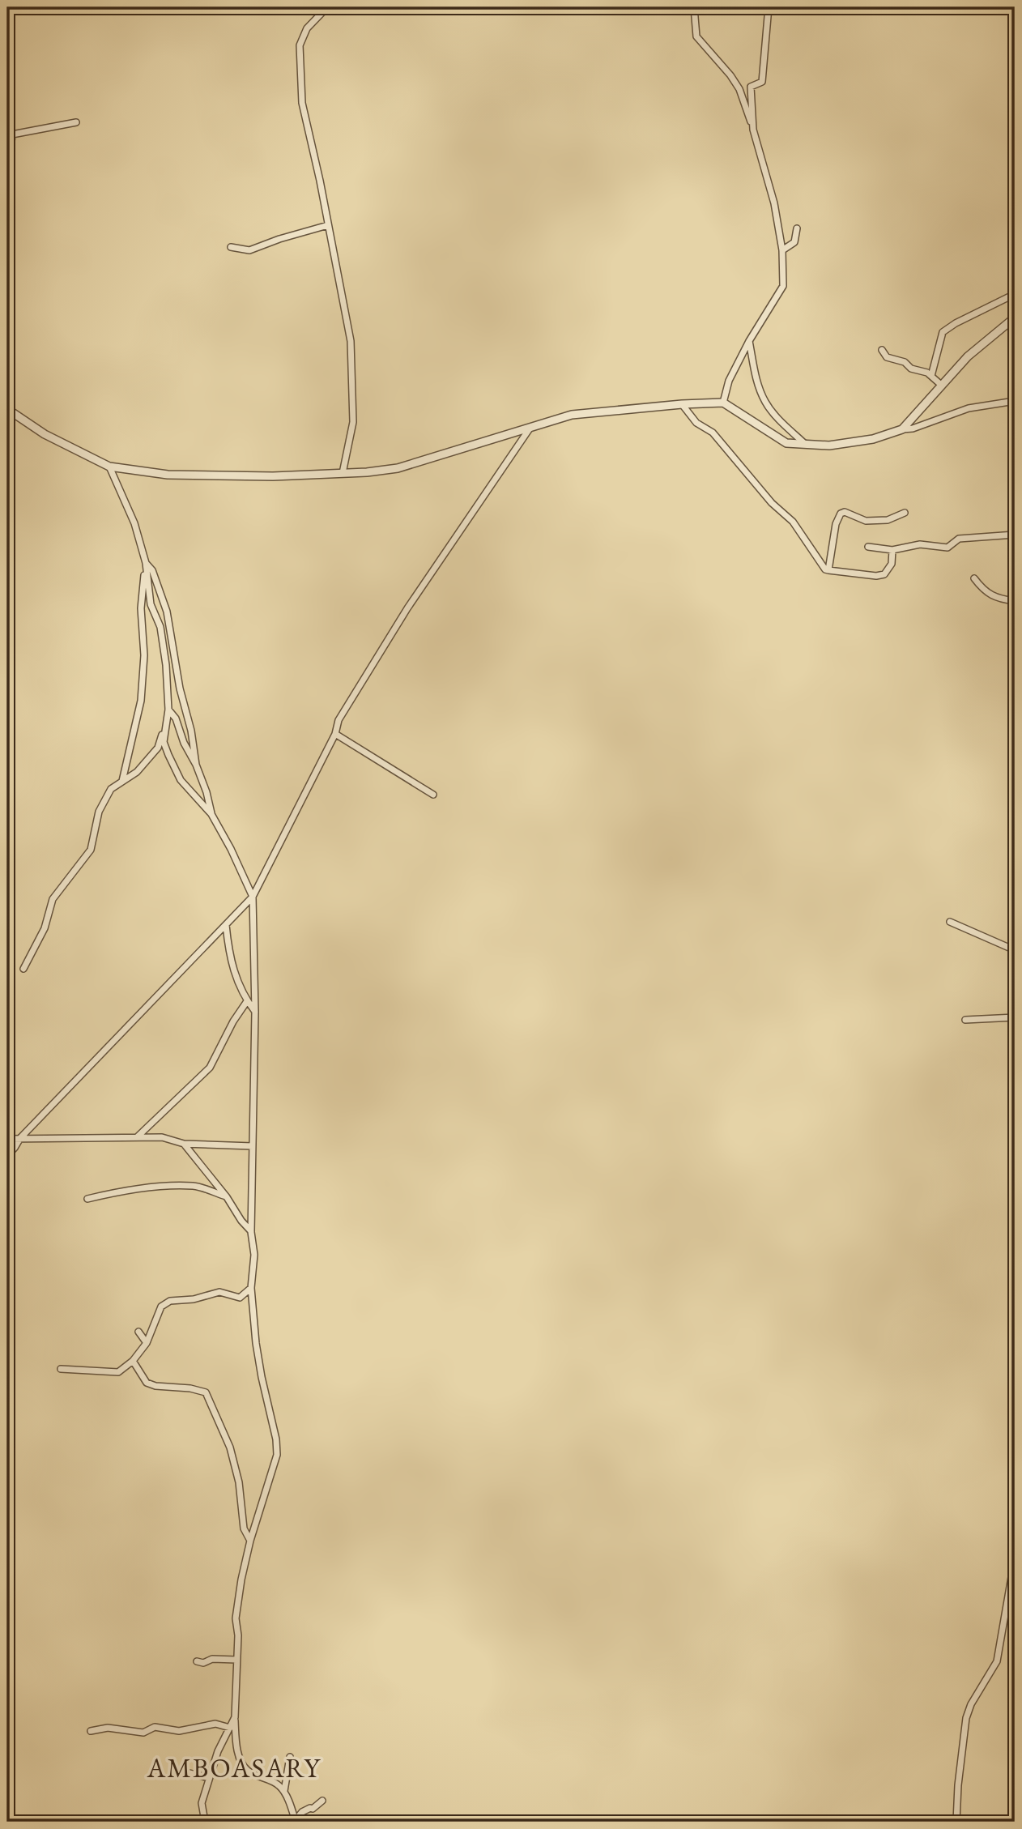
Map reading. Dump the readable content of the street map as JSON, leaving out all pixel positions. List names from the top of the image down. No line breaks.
{"districts":["AMBOASARY"]}
